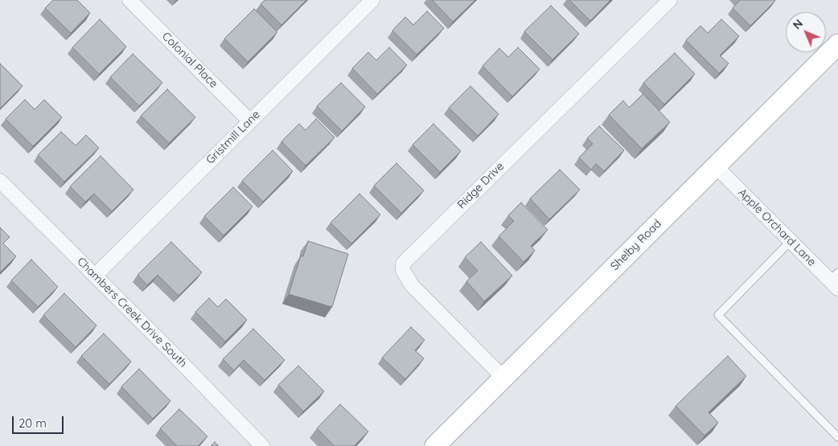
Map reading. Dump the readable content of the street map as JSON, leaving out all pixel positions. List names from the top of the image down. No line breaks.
{"streets":{"main road":["Shelby Road"],"street":["Colonial Place","Gristmill Lane","Ridge Drive","Apple Orchard Lane","Chambers Creek Drive South"]},"crossings":[["Colonial Place","Gristmill Lane"],["Gristmill Lane","Chambers Creek Drive South"],["Ridge Drive","Shelby Road"],["Apple Orchard Lane","Shelby Road"]],"scale_bar":"20 m","north":"top left"}
